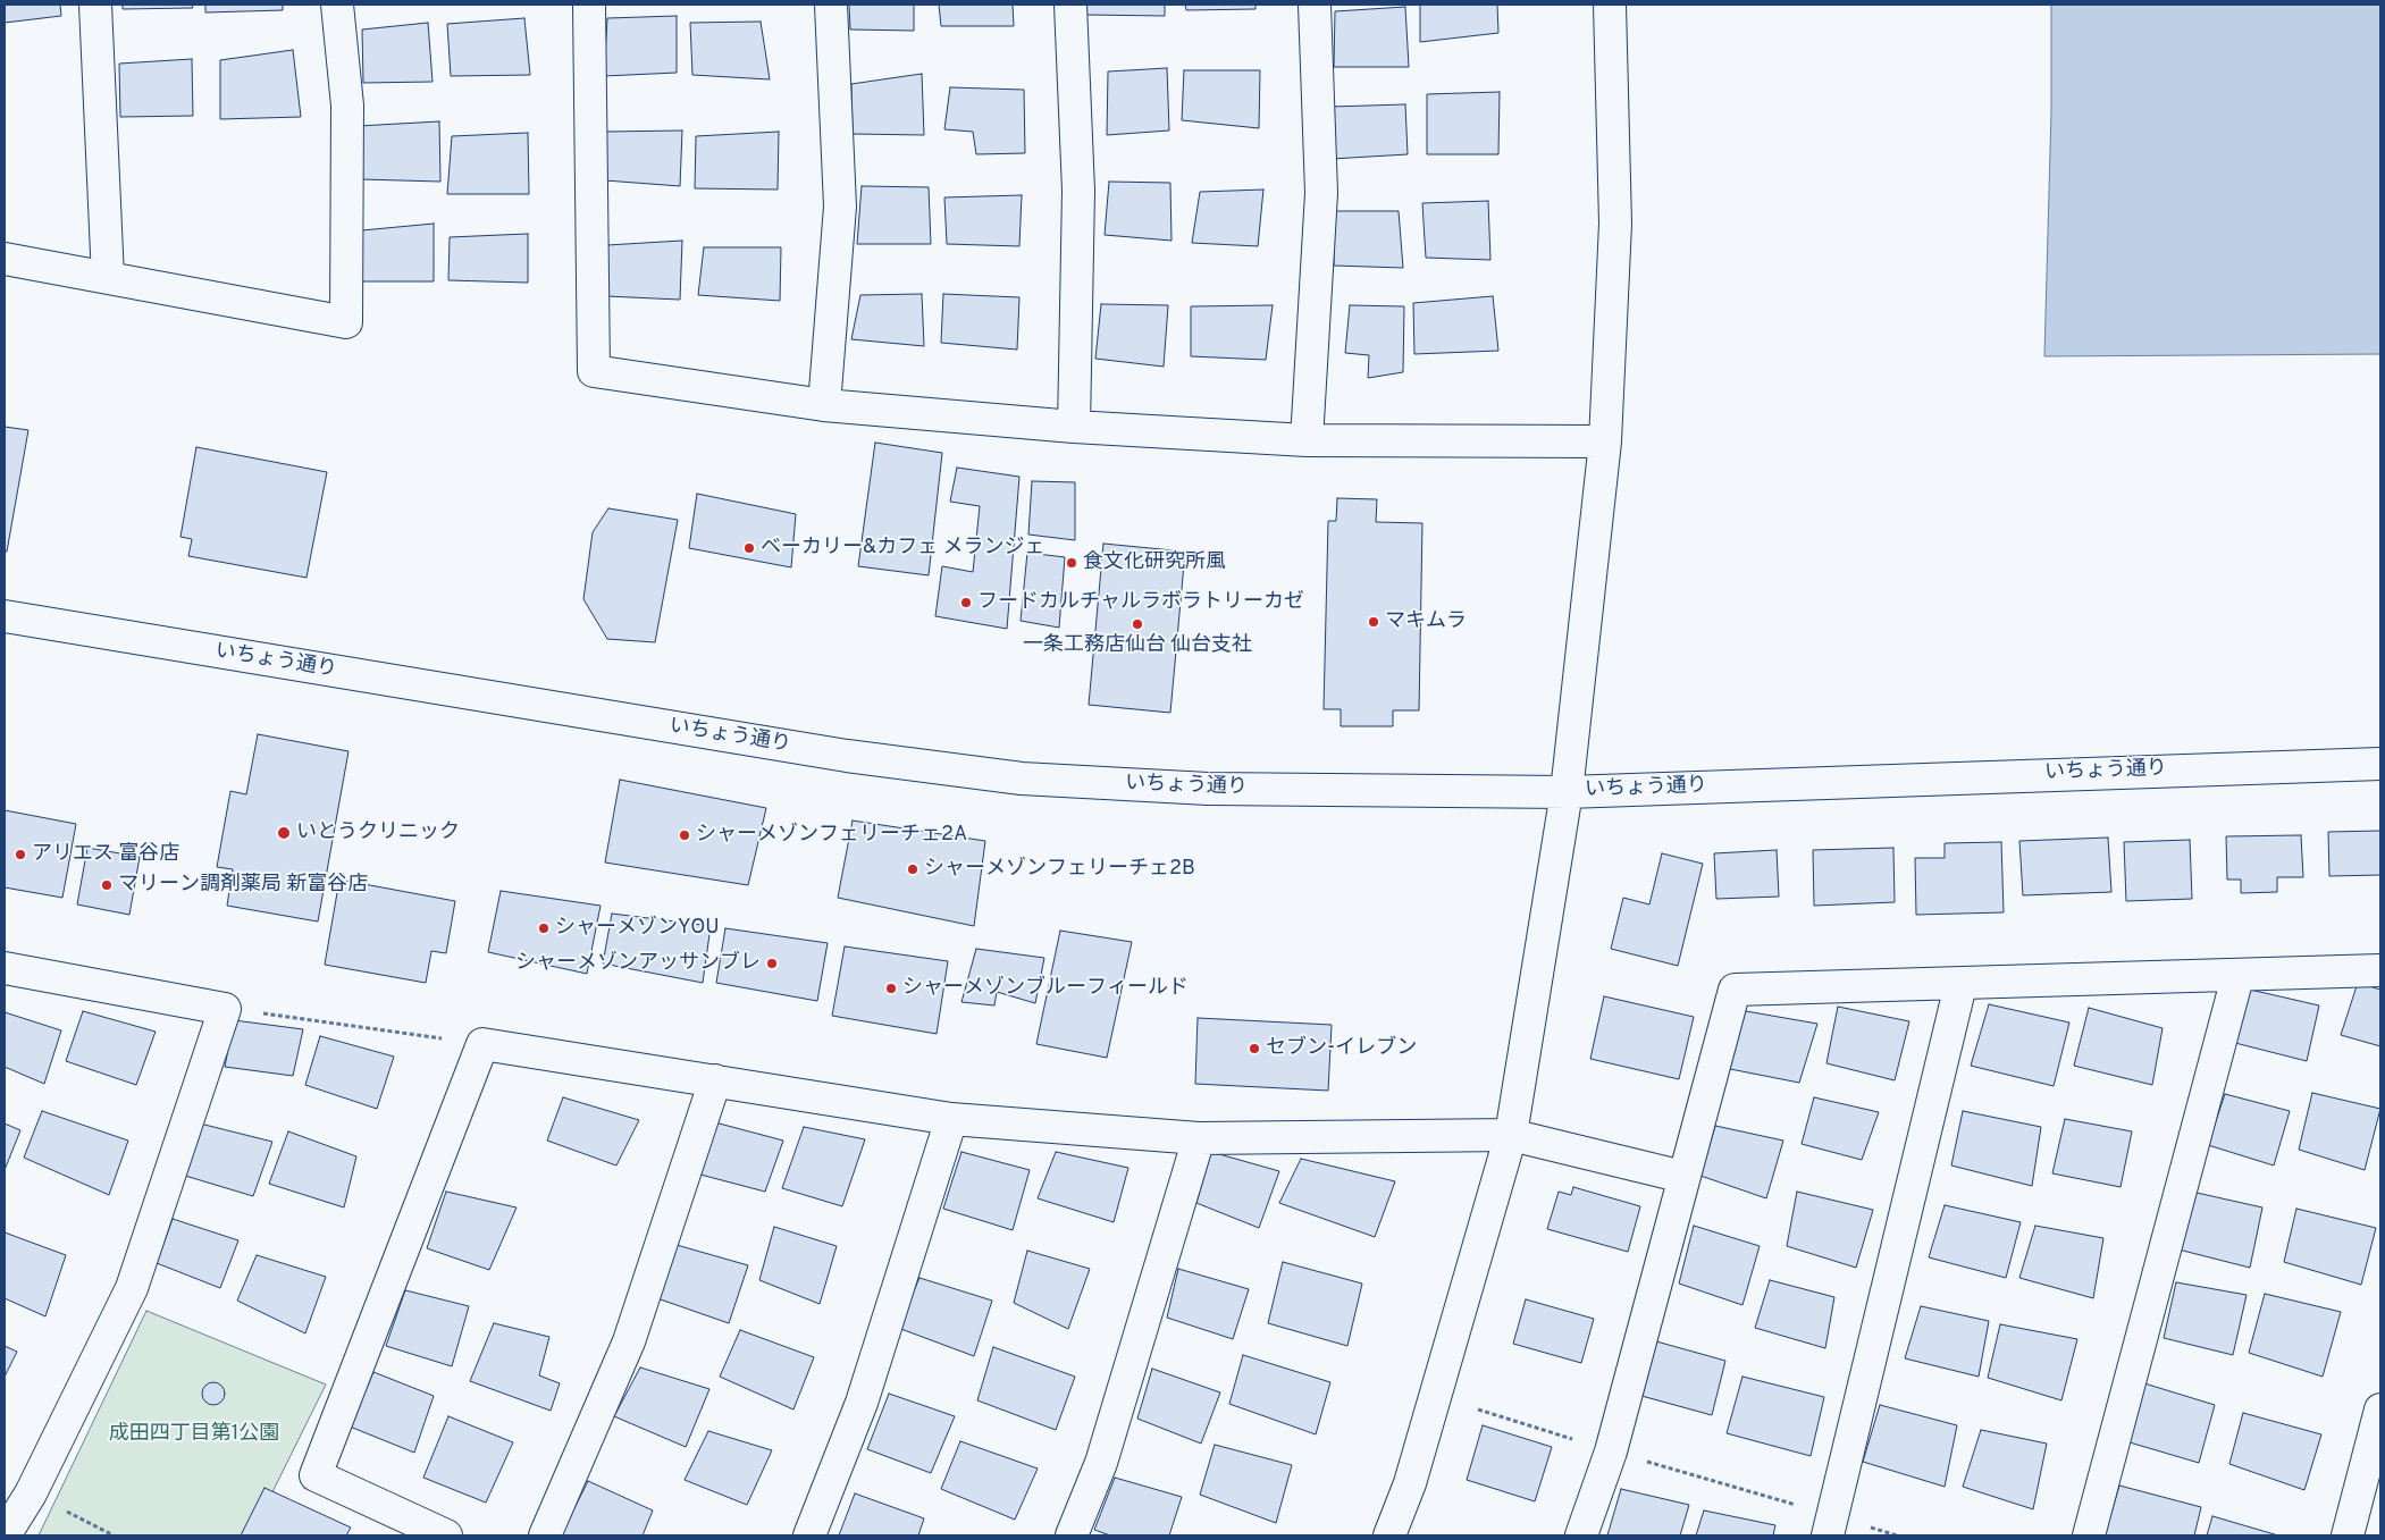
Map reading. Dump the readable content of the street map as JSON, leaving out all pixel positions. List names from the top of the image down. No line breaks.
{"streets":{"street":["いちょう通り"]},"parks":["成田四丁目第1公園"],"places":["ベーカリー&カフェ メランジェ","食文化研究所風","フードカルチャルラボラトリーカゼ","マキムラ","一条工務店仙台 仙台支社","いとうクリニック","シャーメゾンフェリーチェ2A","アリエス 富谷店","シャーメゾンフェリーチェ2B","マリーン調剤薬局 新富谷店","シャーメゾンYOU","シャーメゾンアッサンブレ","シャーメゾンブルーフィールド","セブン-イレブン"]}
